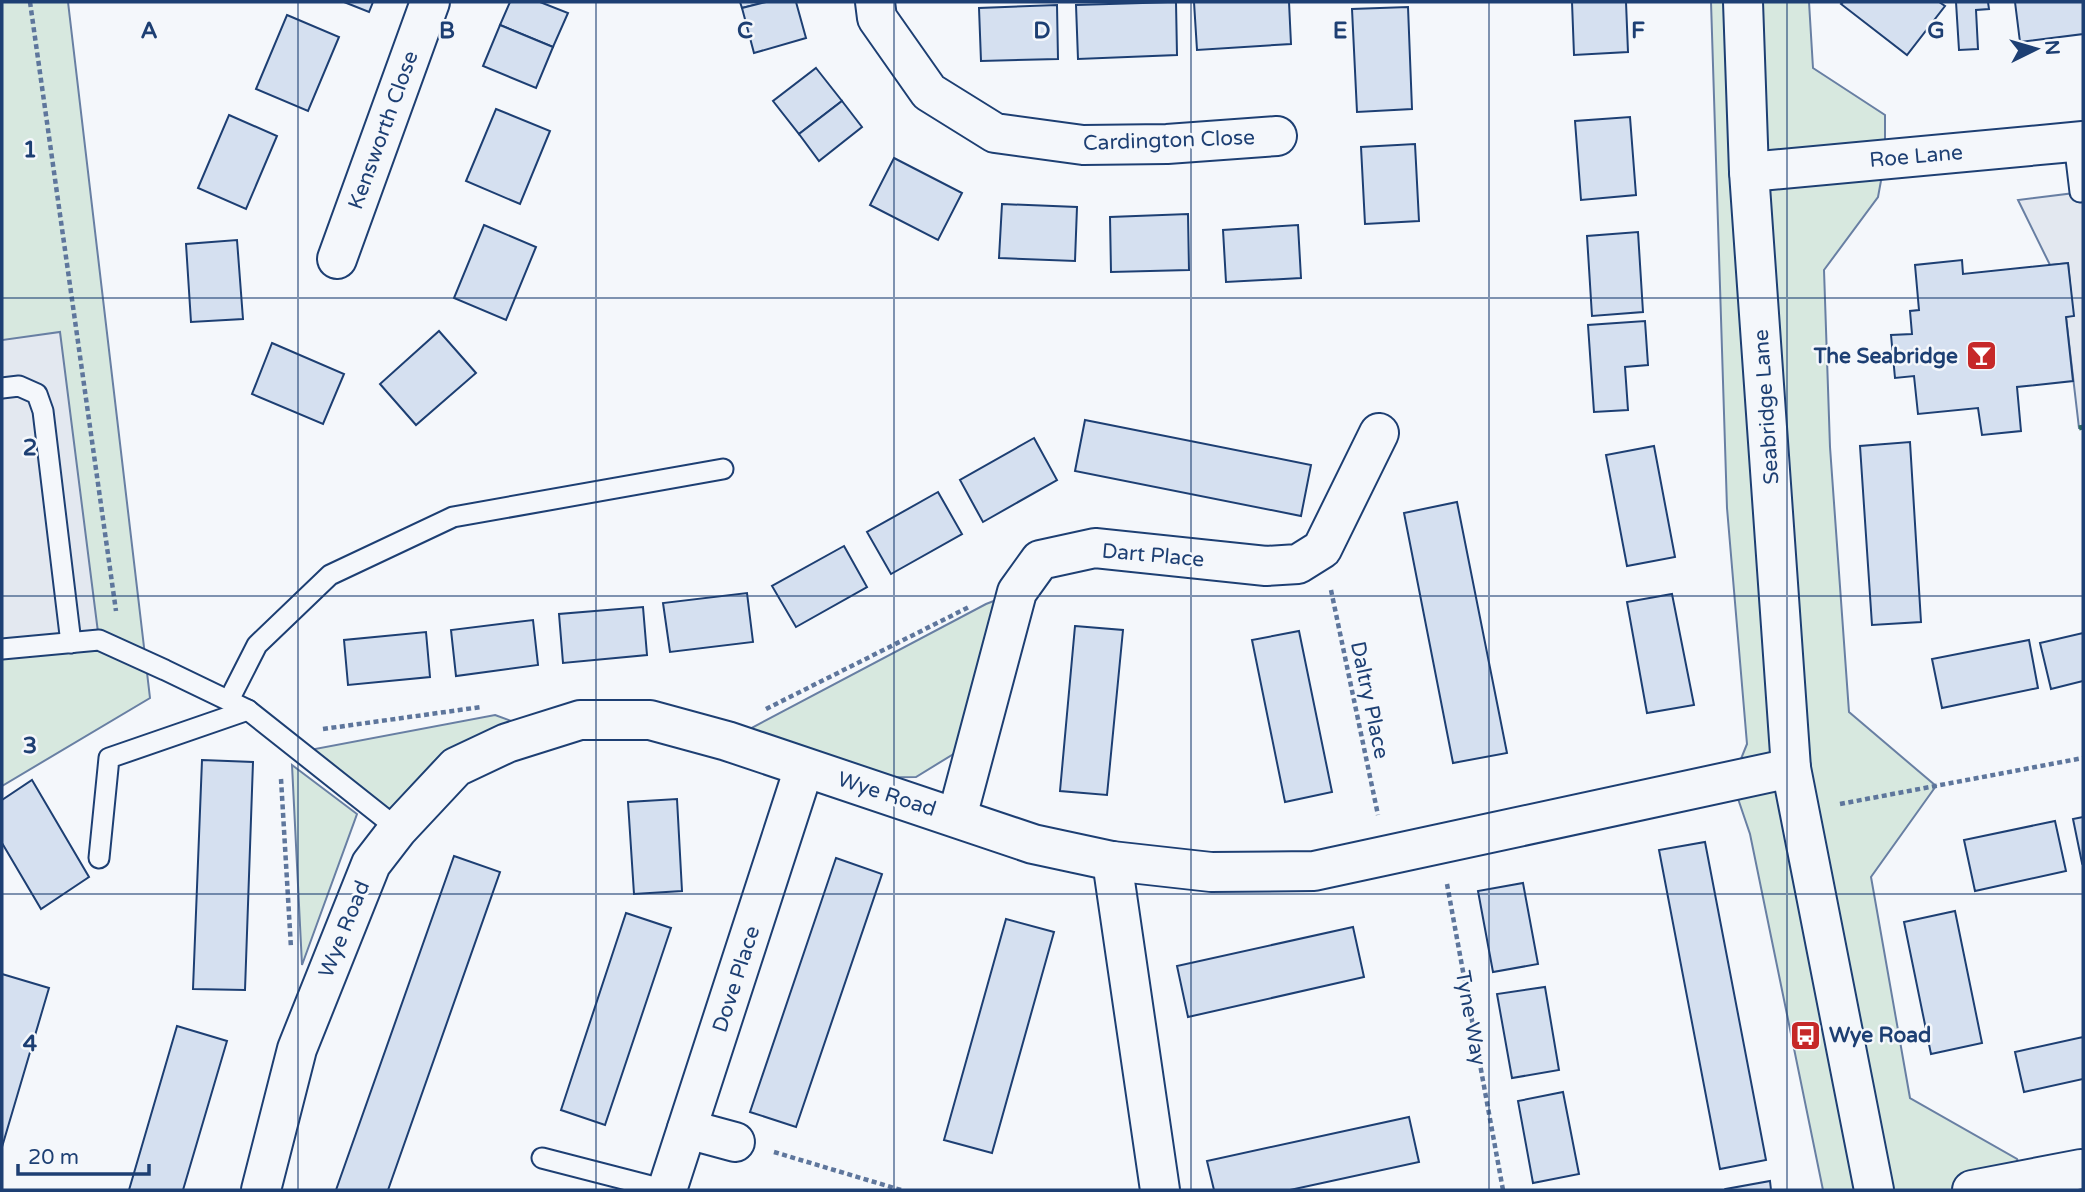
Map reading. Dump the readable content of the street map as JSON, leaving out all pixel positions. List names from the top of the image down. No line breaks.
{"streets":{"street":["Kensworth Close","Cardington Close","Roe Lane","Seabridge Lane","Dart Place","Wye Road","Dove Place"],"path":["Daltry Place","Tyne Way"]},"crossings":[["Roe Lane","Seabridge Lane"],["Seabridge Lane","Wye Road"],["Dart Place","Daltry Place"],["Dart Place","Wye Road"],["Daltry Place","Wye Road"],["Wye Road","Dove Place"],["Wye Road","Tyne Way"]],"places":{"bar":["The Seabridge"],"bus stop":["Wye Road"]},"scale_bar":"20 m","north":"right","grid":{"columns":["A","B","C","D","E","F","G"],"rows":["1","2","3","4"]}}
